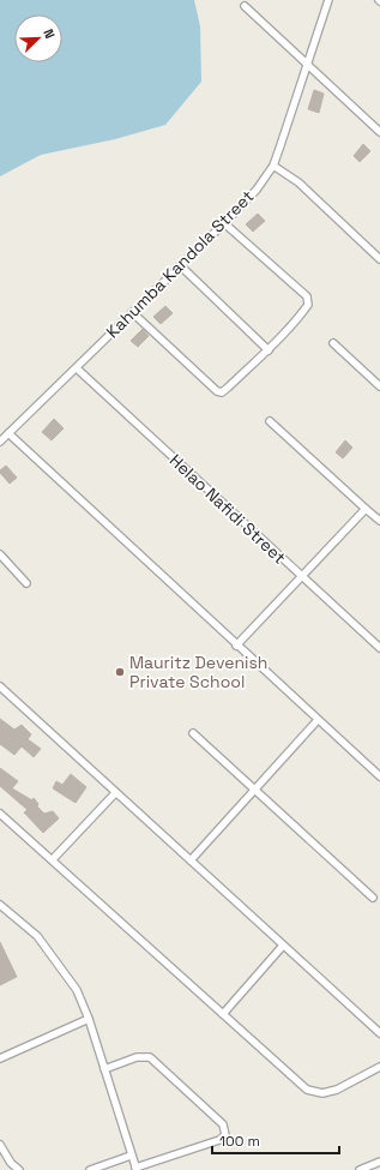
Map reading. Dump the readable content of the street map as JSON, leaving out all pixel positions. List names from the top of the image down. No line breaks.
{"streets":{"street":["Kahumba Kandola Street","Helao Nafidi Street"]},"crossings":[["Kahumba Kandola Street","Helao Nafidi Street"]],"places":["Mauritz Devenish Private School"],"scale_bar":"100 m","north":"top right"}
